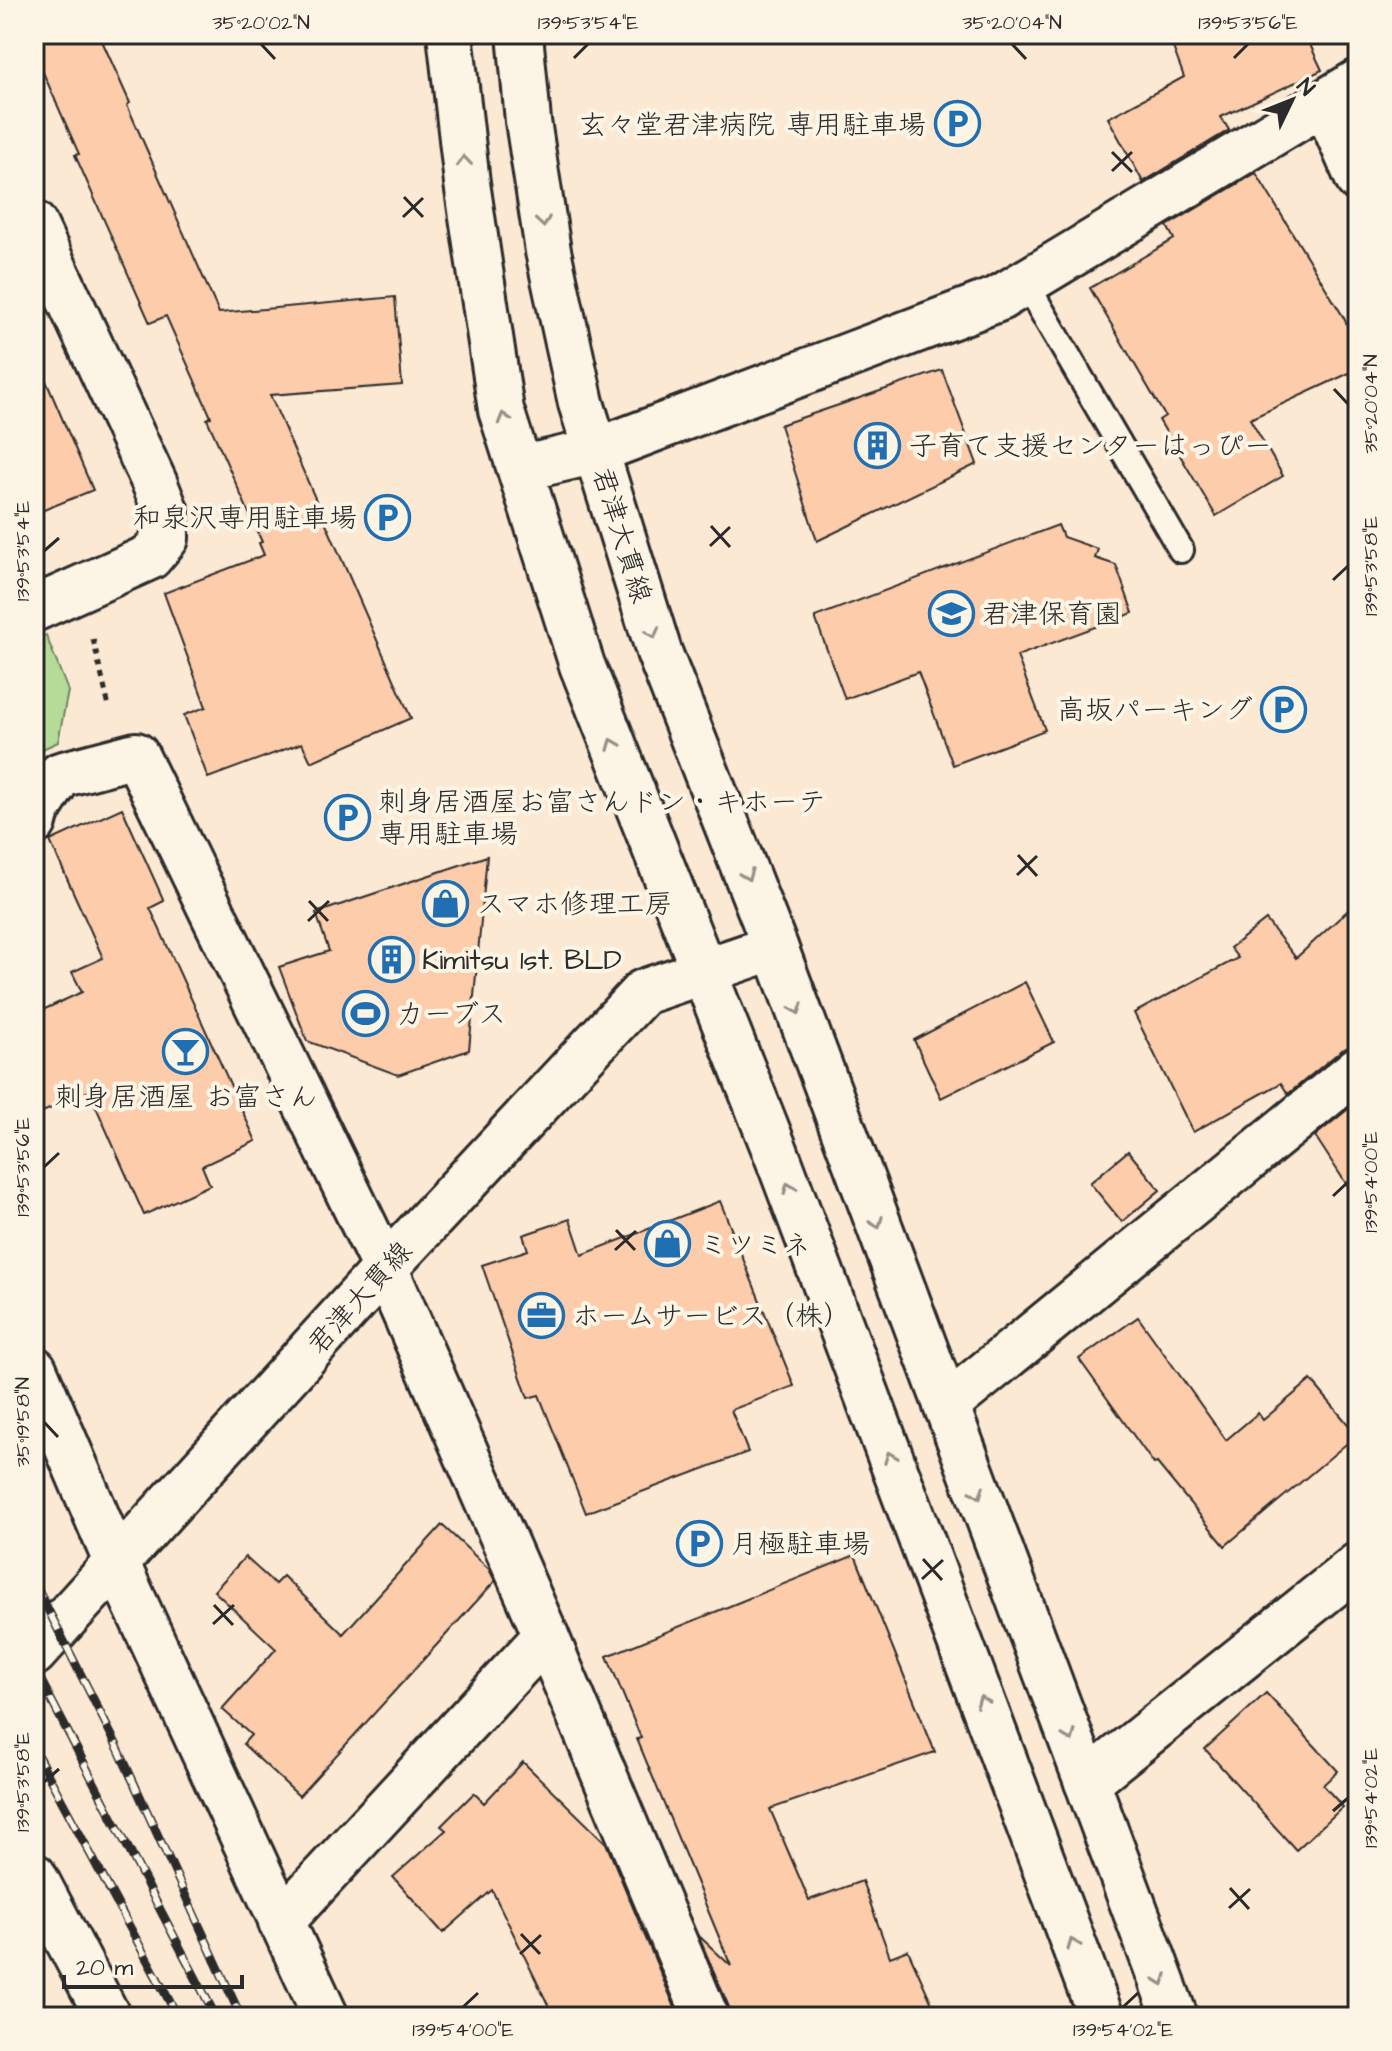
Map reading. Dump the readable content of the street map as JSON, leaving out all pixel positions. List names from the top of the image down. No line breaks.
{"streets":{"street":["君津大貫線"]},"places":{"parking":["玄々堂君津病院 専用駐車場","和泉沢専用駐車場","高坂パーキング","刺身居酒屋お富さんドン・キホーテ 専用駐車場","月極駐車場"],"building":["子育て支援センターはっぴー","Kimitsu 1st. BLD"],"school or university":["君津保育園"],"shop":["スマホ修理工房","ミツミネ"],"sports":["カーブス"],"bar":["刺身居酒屋 お富さん"],"office":["ホームサービス（株）"]},"scale_bar":"20 m","north":"top right","coordinates":["35°20'02\"N","139°53'54\"E","35°20'04\"N","139°53'56\"E","139°53'58\"E","139°54'00\"E","35°19'58\"N","139°54'02\"E"]}
